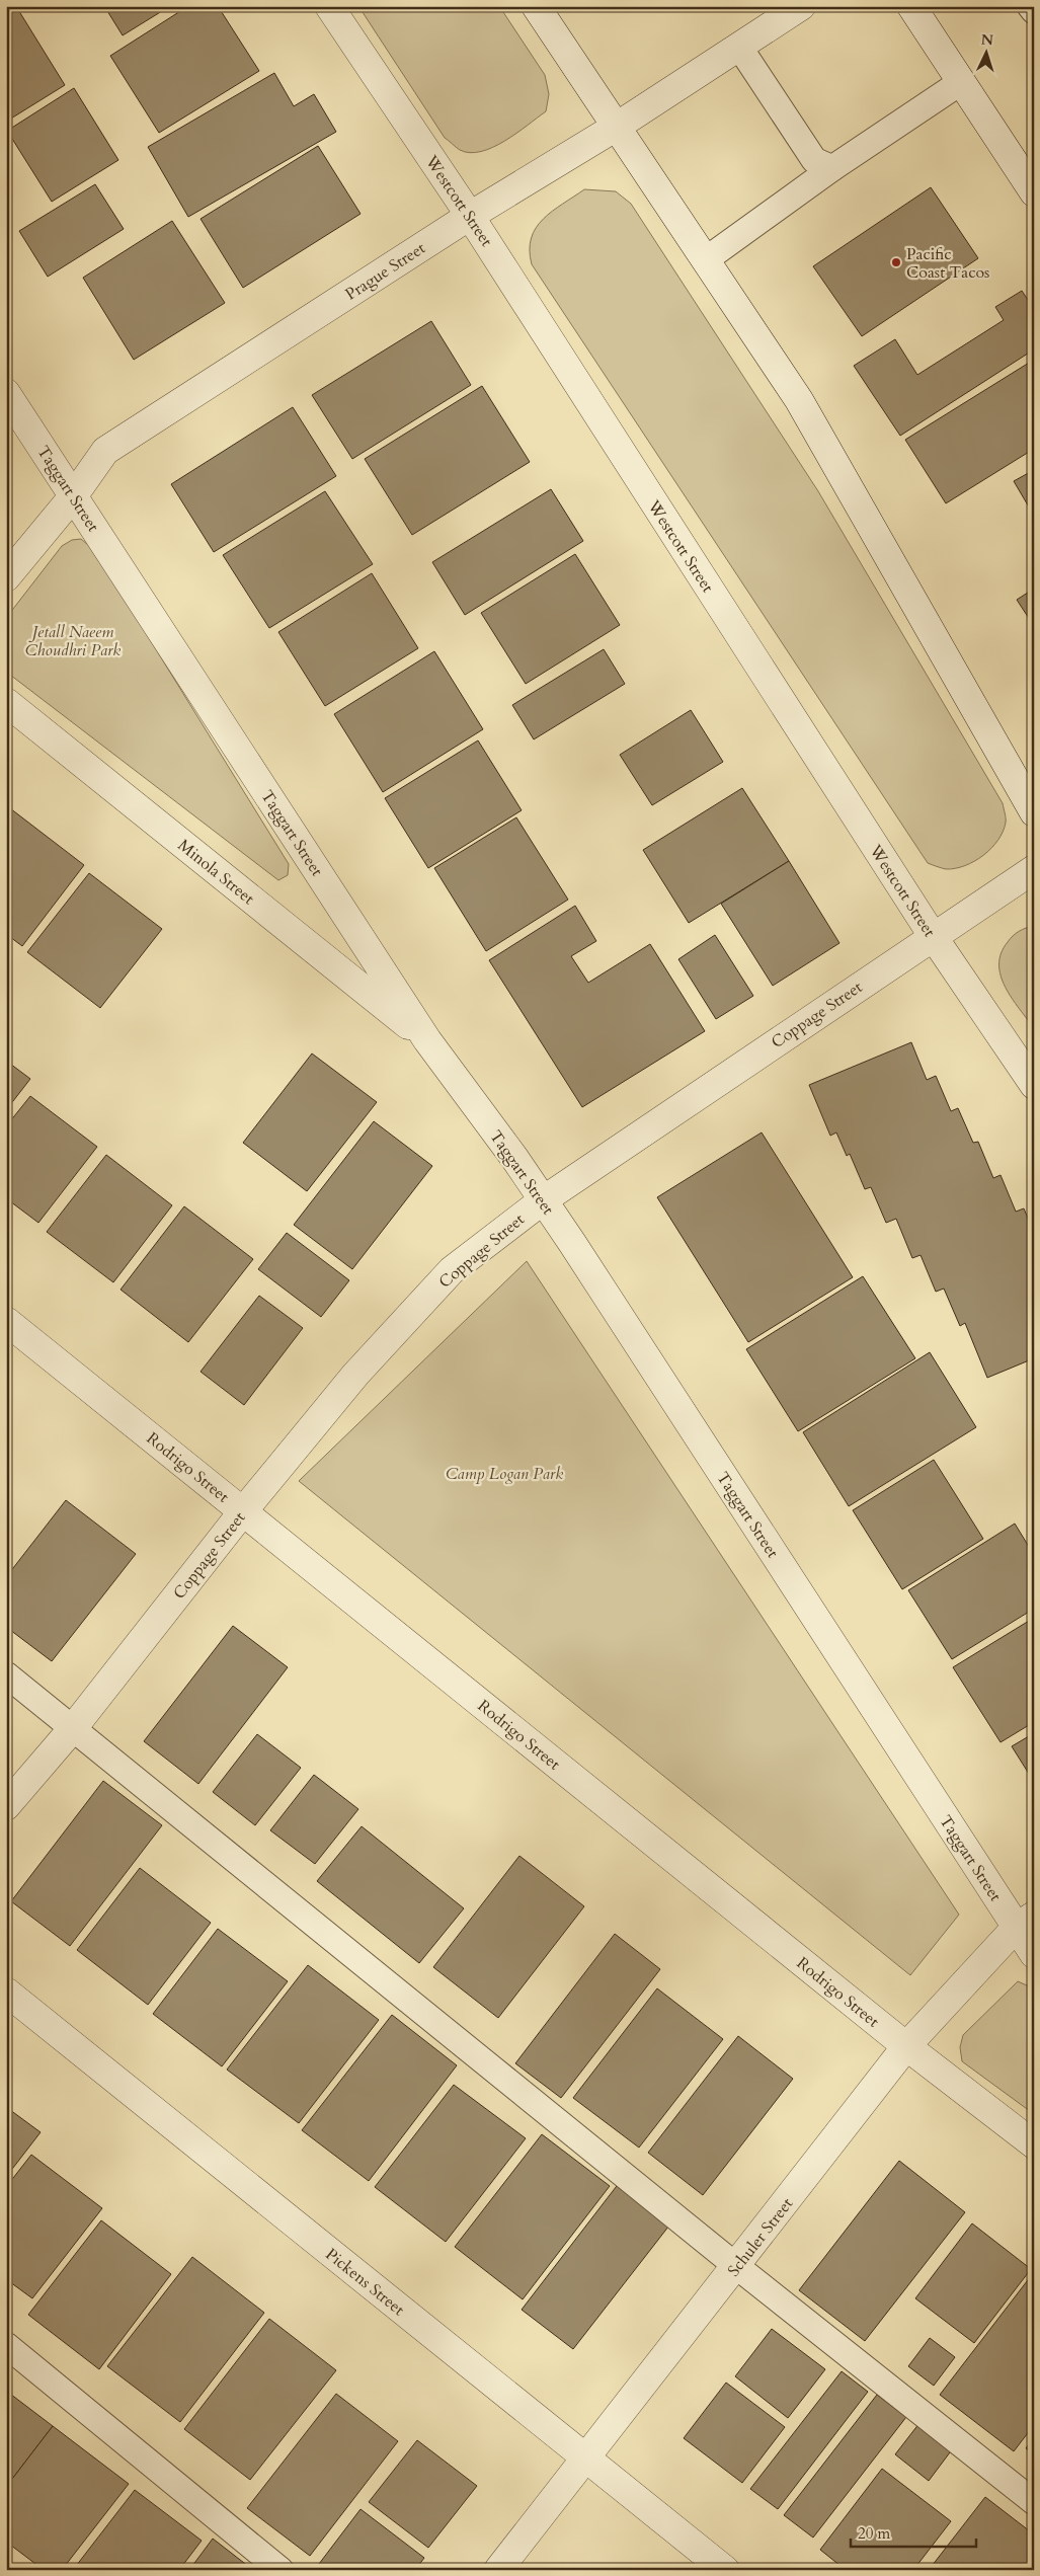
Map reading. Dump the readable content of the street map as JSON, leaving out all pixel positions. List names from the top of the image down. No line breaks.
{"streets":{"street":["Westcott Street","Prague Street","Taggart Street","Minola Street","Coppage Street","Rodrigo Street","Schuler Street","Pickens Street"]},"crossings":[["Westcott Street","Prague Street"],["Westcott Street","Coppage Street"],["Prague Street","Taggart Street"],["Taggart Street","Minola Street"],["Taggart Street","Coppage Street"],["Taggart Street","Schuler Street"],["Coppage Street","Rodrigo Street"],["Rodrigo Street","Schuler Street"],["Schuler Street","Pickens Street"]],"parks":["Jetall Naeem Choudhri Park","Camp Logan Park"],"places":["Pacific Coast Tacos"],"scale_bar":"20 m","north":"top"}
